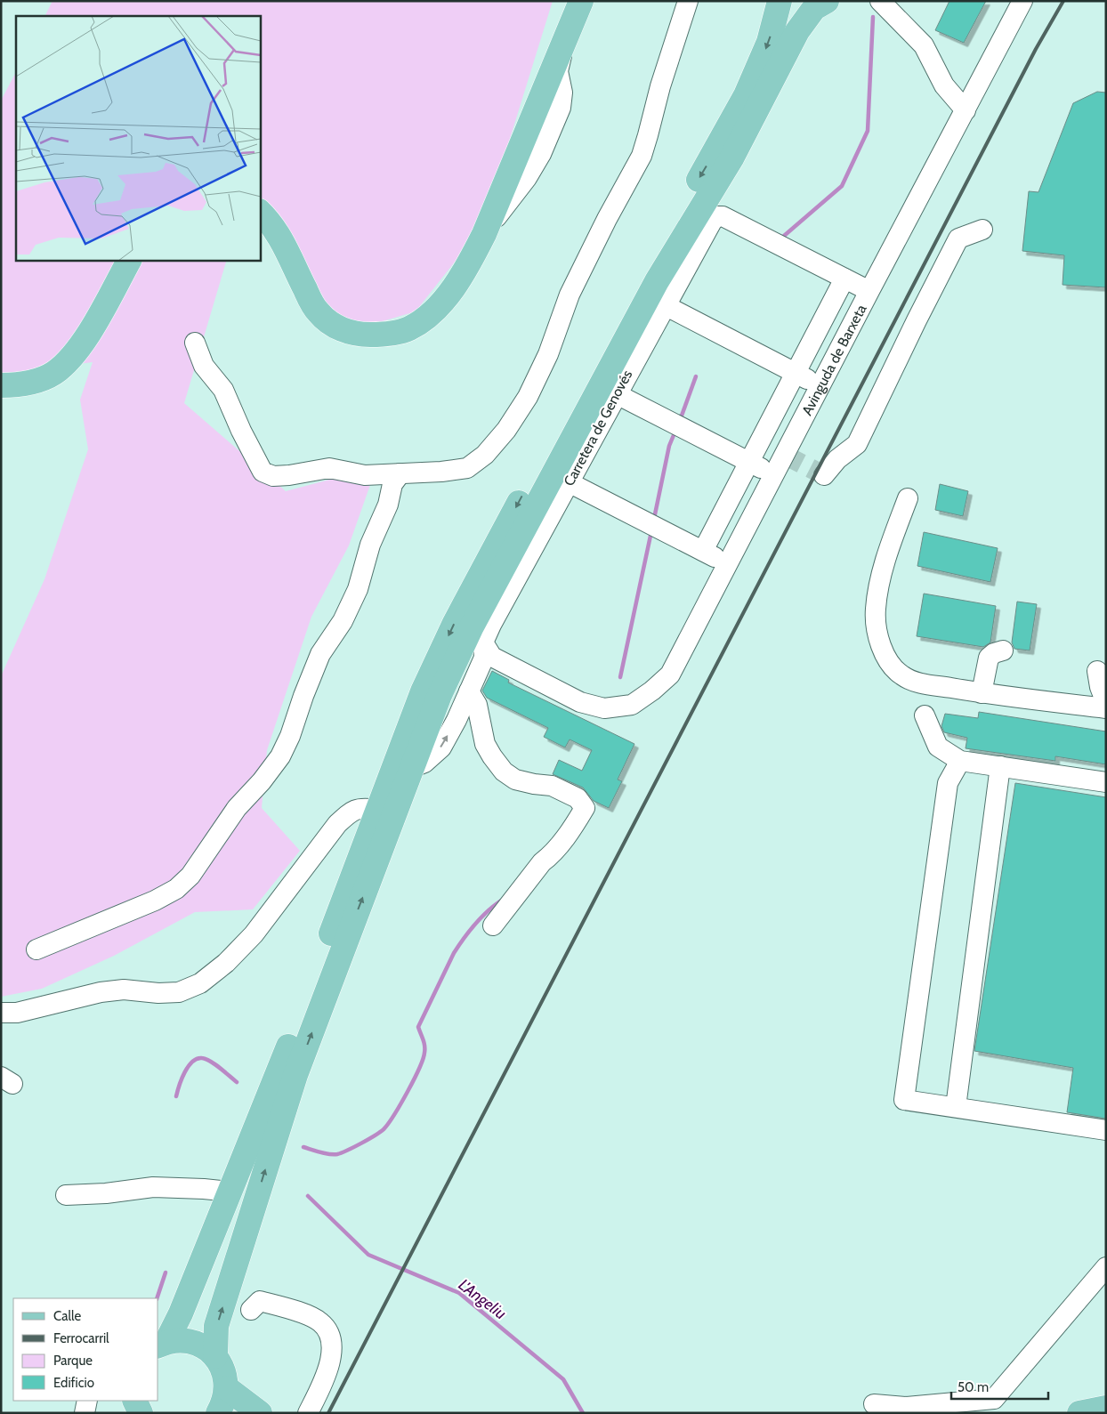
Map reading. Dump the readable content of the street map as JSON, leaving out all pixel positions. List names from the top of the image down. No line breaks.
{"streets":{"street":["Avinguda de Barxeta","Carretera de Genovés"]},"crossings":[["Avinguda de Barxeta","Carretera de Genovés"]],"water":["L'Angeliu"],"legend":["Calle","Ferrocarril","Parque","Edificio"],"scale_bar":"50 m"}
